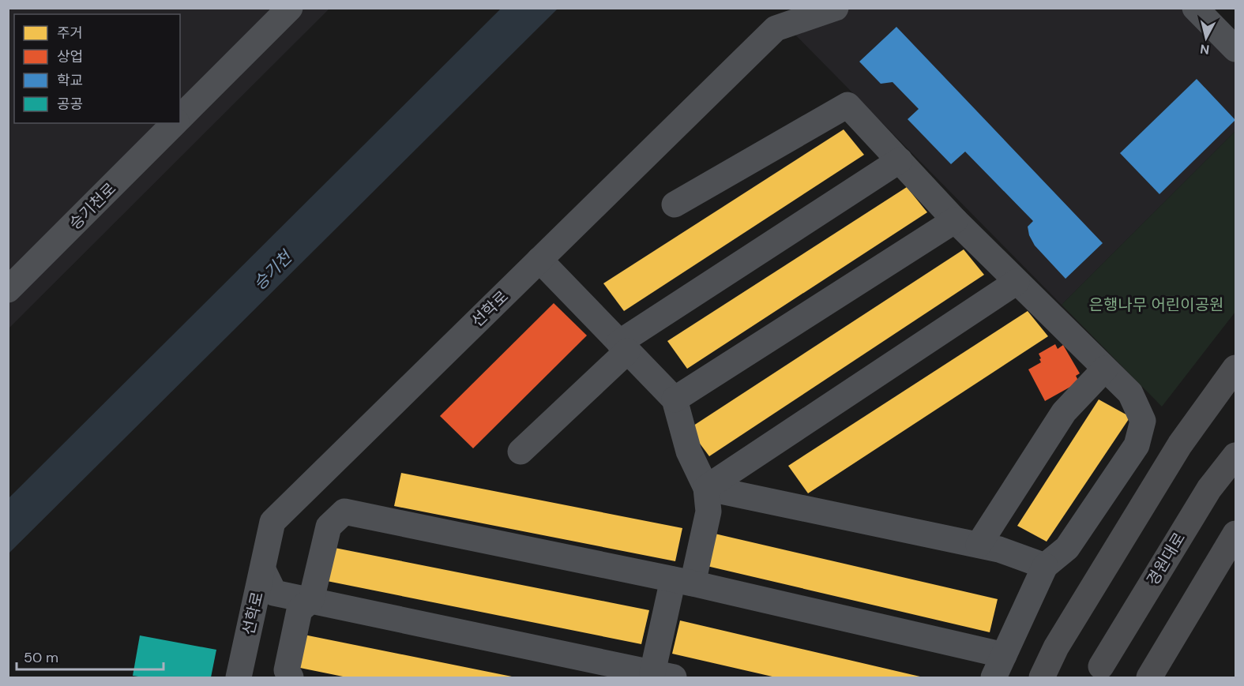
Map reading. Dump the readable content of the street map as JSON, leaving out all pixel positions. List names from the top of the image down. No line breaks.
{"streets":{"main road":["경원대로"],"street":["승기천로","선학로"]},"water":["승기천"],"parks":["은행나무 어린이공원"],"legend":["주거","상업","학교","공공"],"scale_bar":"50 m","north":"bottom"}
